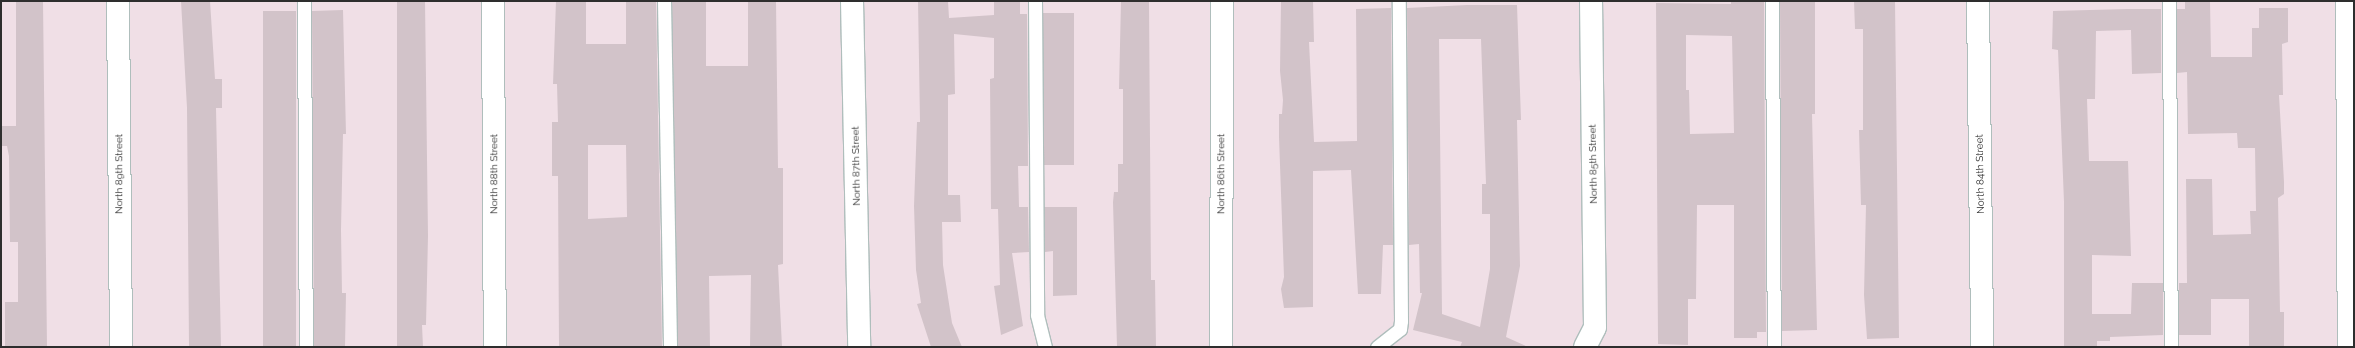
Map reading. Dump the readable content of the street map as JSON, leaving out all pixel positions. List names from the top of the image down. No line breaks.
{"streets":{"street":["North 85th Street","North 87th Street","North 89th Street","North 88th Street","North 86th Street","North 84th Street"]}}
